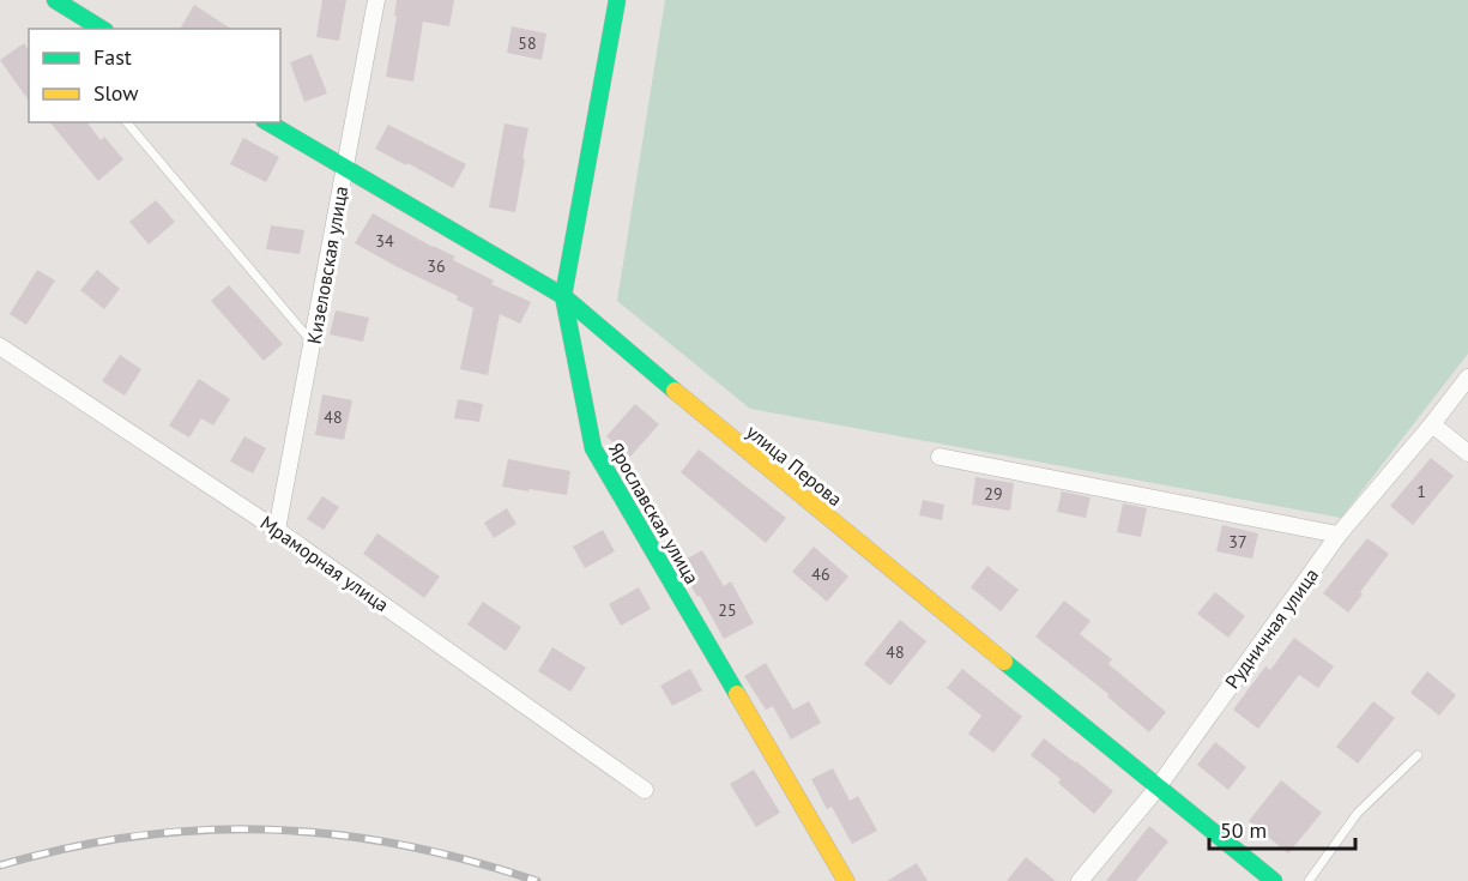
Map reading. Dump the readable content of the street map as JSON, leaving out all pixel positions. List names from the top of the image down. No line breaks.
{"streets":{"main road":["улица Перова","Ярославская улица"],"street":["Кизеловская улица","Мраморная улица","Рудничная улица"]},"crossings":[["Кизеловская улица","улица Перова"],["Кизеловская улица","Мраморная улица"],["улица Перова","Ярославская улица"],["улица Перова","Рудничная улица"]],"house_numbers":["58","34","36","48","1","29","37","46","25","48"],"legend":["Fast","Slow"],"scale_bar":"50 m"}
